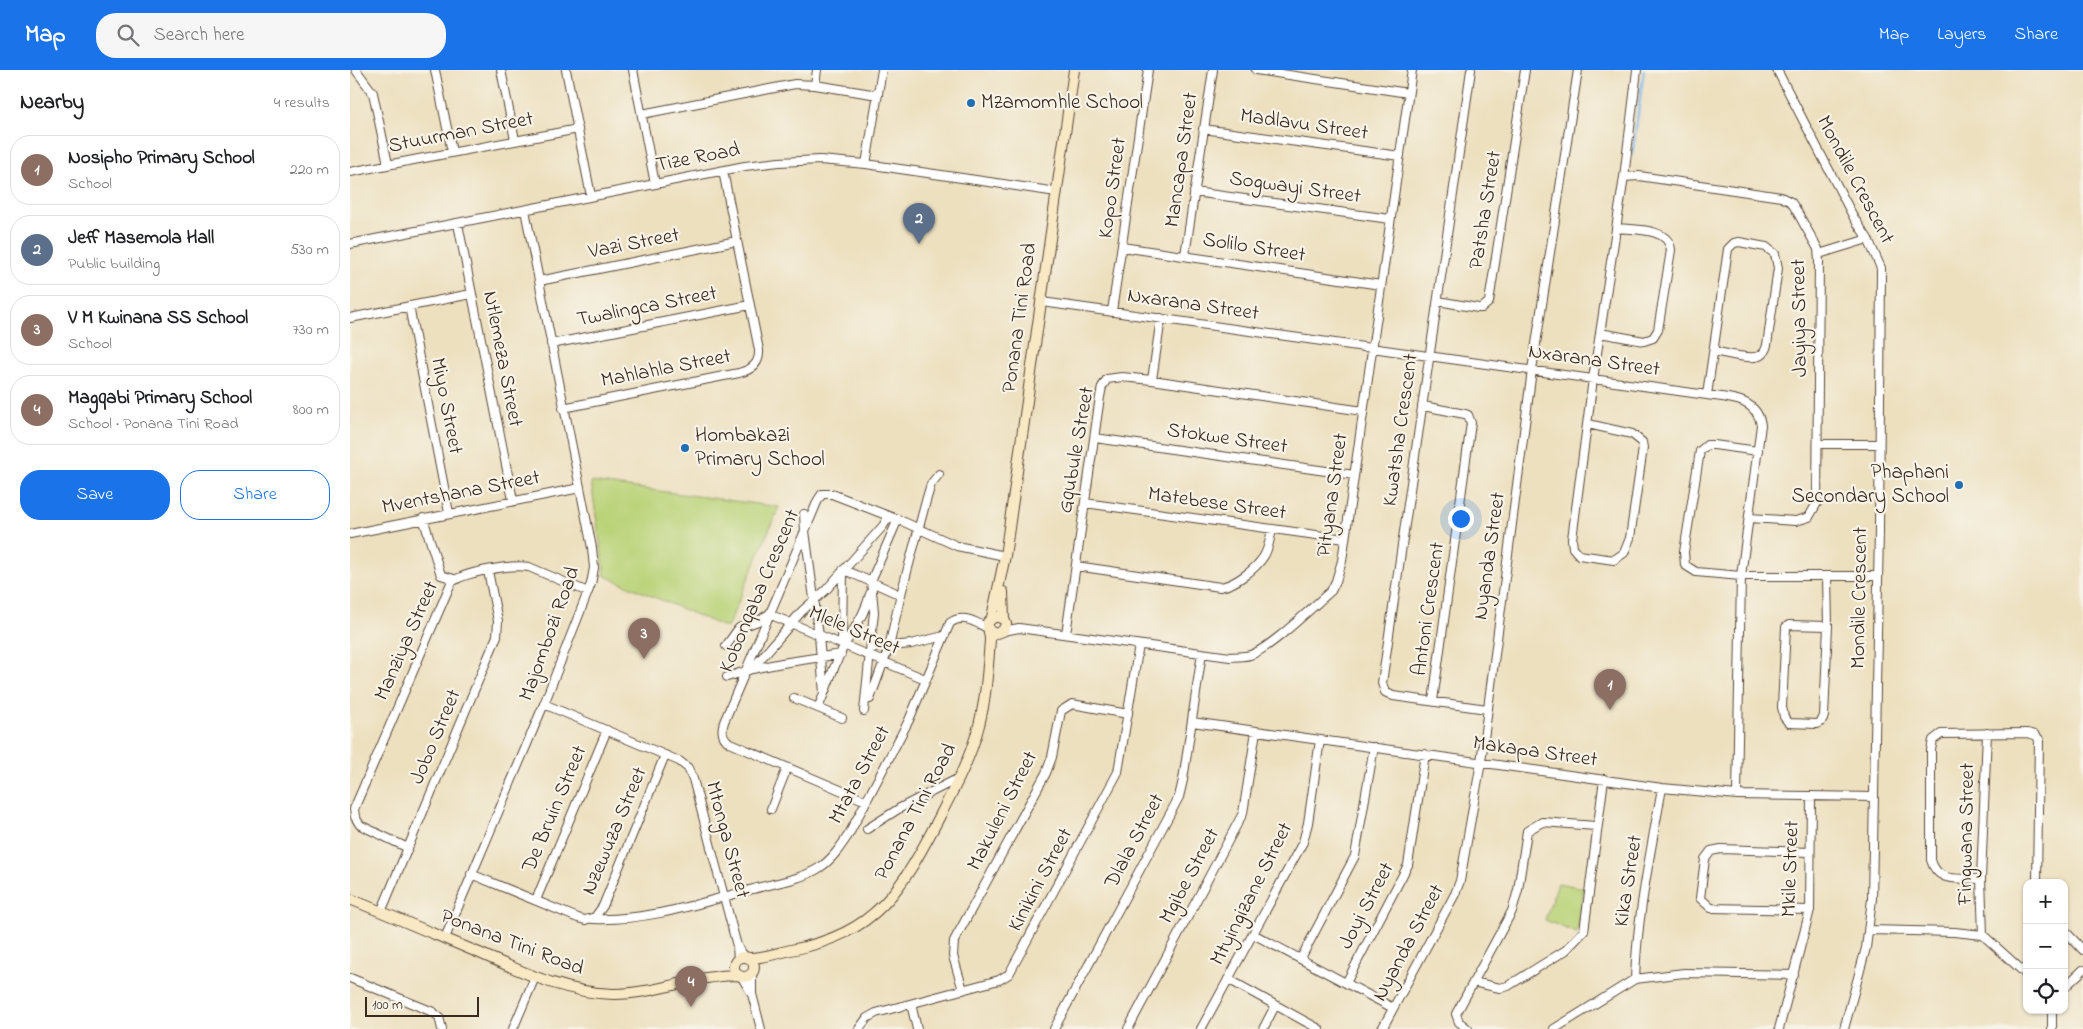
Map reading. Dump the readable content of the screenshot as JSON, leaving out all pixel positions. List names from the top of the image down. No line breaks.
{"streets":{"street":["Madlavu Street","Stuurman Street","Tize Road","Mancapa Street","Mondile Crescent","Kopo Street","Sogwayi Street","Patsha Street","Vazi Street","Solilo Street","Nxarana Street","Twalingca Street","Ponana Tini Road","Jayiya Street","Ntlemeza Street","Mahlahla Street","Miyo Street","Kwatsha Crescent","Stokwe Street","Gqubule Street","Mventshana Street","Pityana Street","Matebese Street","Nyanda Street","Kobonqaba Crescent","Antoni Crescent","Mlele Street","Majombozi Road","Manziya Street","Jobo Street","Makapa Street","Mtata Street","De Bruin Street","Makuleni Street","Nzewuza Street","Fingwana Street","Mtonga Street","Dlala Street","Mkile Street","Mgibe Street","Kinikini Street","Kika Street","Mtyingizane Street","Joyi Street"]},"crossings":[["Madlavu Street","Mancapa Street"],["Madlavu Street","Pityana Street"],["Tize Road","Ponana Tini Road"],["Tize Road","Ntlemeza Street"],["Tize Road","Mahlahla Street"],["Tize Road","Majombozi Road"],["Mancapa Street","Sogwayi Street"],["Mancapa Street","Solilo Street"],["Mondile Crescent","Makapa Street"],["Kopo Street","Solilo Street"],["Kopo Street","Nxarana Street"],["Sogwayi Street","Pityana Street"],["Patsha Street","Kwatsha Crescent"],["Vazi Street","Mahlahla Street"],["Vazi Street","Majombozi Road"],["Solilo Street","Pityana Street"],["Nxarana Street","Ponana Tini Road"],["Nxarana Street","Jayiya Street"],["Nxarana Street","Kwatsha Crescent"],["Nxarana Street","Pityana Street"],["Nxarana Street","Nyanda Street"],["Nxarana Street","Makapa Street"],["Twalingca Street","Mahlahla Street"],["Twalingca Street","Majombozi Road"],["Ponana Tini Road","Pityana Street"],["Ponana Tini Road","Kobonqaba Crescent"],["Ponana Tini Road","Majombozi Road"],["Ponana Tini Road","Jobo Street"],["Ponana Tini Road","Mtata Street"],["Ponana Tini Road","Mtonga Street"],["Ntlemeza Street","Mventshana Street"],["Mahlahla Street","Majombozi Road"],["Miyo Street","Mventshana Street"],["Kwatsha Crescent","Nyanda Street"],["Kwatsha Crescent","Antoni Crescent"],["Stokwe Street","Gqubule Street"],["Stokwe Street","Pityana Street"],["Gqubule Street","Pityana Street"],["Gqubule Street","Matebese Street"],["Mventshana Street","Majombozi Road"],["Pityana Street","Matebese Street"],["Pityana Street","Dlala Street"],["Pityana Street","Kinikini Street"],["Nyanda Street","Makapa Street"],["Kobonqaba Crescent","Mlele Street"],["Kobonqaba Crescent","Mtata Street"],["Mlele Street","Mtata Street"],["Majombozi Road","Manziya Street"],["Majombozi Road","Nzewuza Street"],["Manziya Street","Jobo Street"],["Makapa Street","Dlala Street"],["Makapa Street","Mkile Street"],["Makapa Street","Mgibe Street"],["Makapa Street","Kika Street"],["Makapa Street","Mtyingizane Street"],["Makapa Street","Joyi Street"],["Mtata Street","Nzewuza Street"],["Mtata Street","Mtonga Street"],["De Bruin Street","Nzewuza Street"],["Makuleni Street","Kinikini Street"],["Nzewuza Street","Mtonga Street"]],"places":["Mzamomhle School","Hombakazi Primary School","Phaphani Secondary School"],"scale_bar":"100 m","page":{"header":"Map","search":"Search here","nav":["Map","Layers","Share"],"heading":["Nearby","4 results"],"list":[{"mark":"1","name":"Nosipho Primary School","note":"School","value":"220 m"},{"mark":"2","name":"Jeff Masemola Hall","note":"Public building","value":"530 m"},{"mark":"3","name":"V M Kwinana SS School","note":"School","value":"730 m"},{"mark":"4","name":"Magqabi Primary School","note":"School · Ponana Tini Road","value":"800 m"}],"pins":["2","3","1","4"],"buttons":["Save","Share"],"map_buttons":["+","−"],"scale":"100 m"}}
